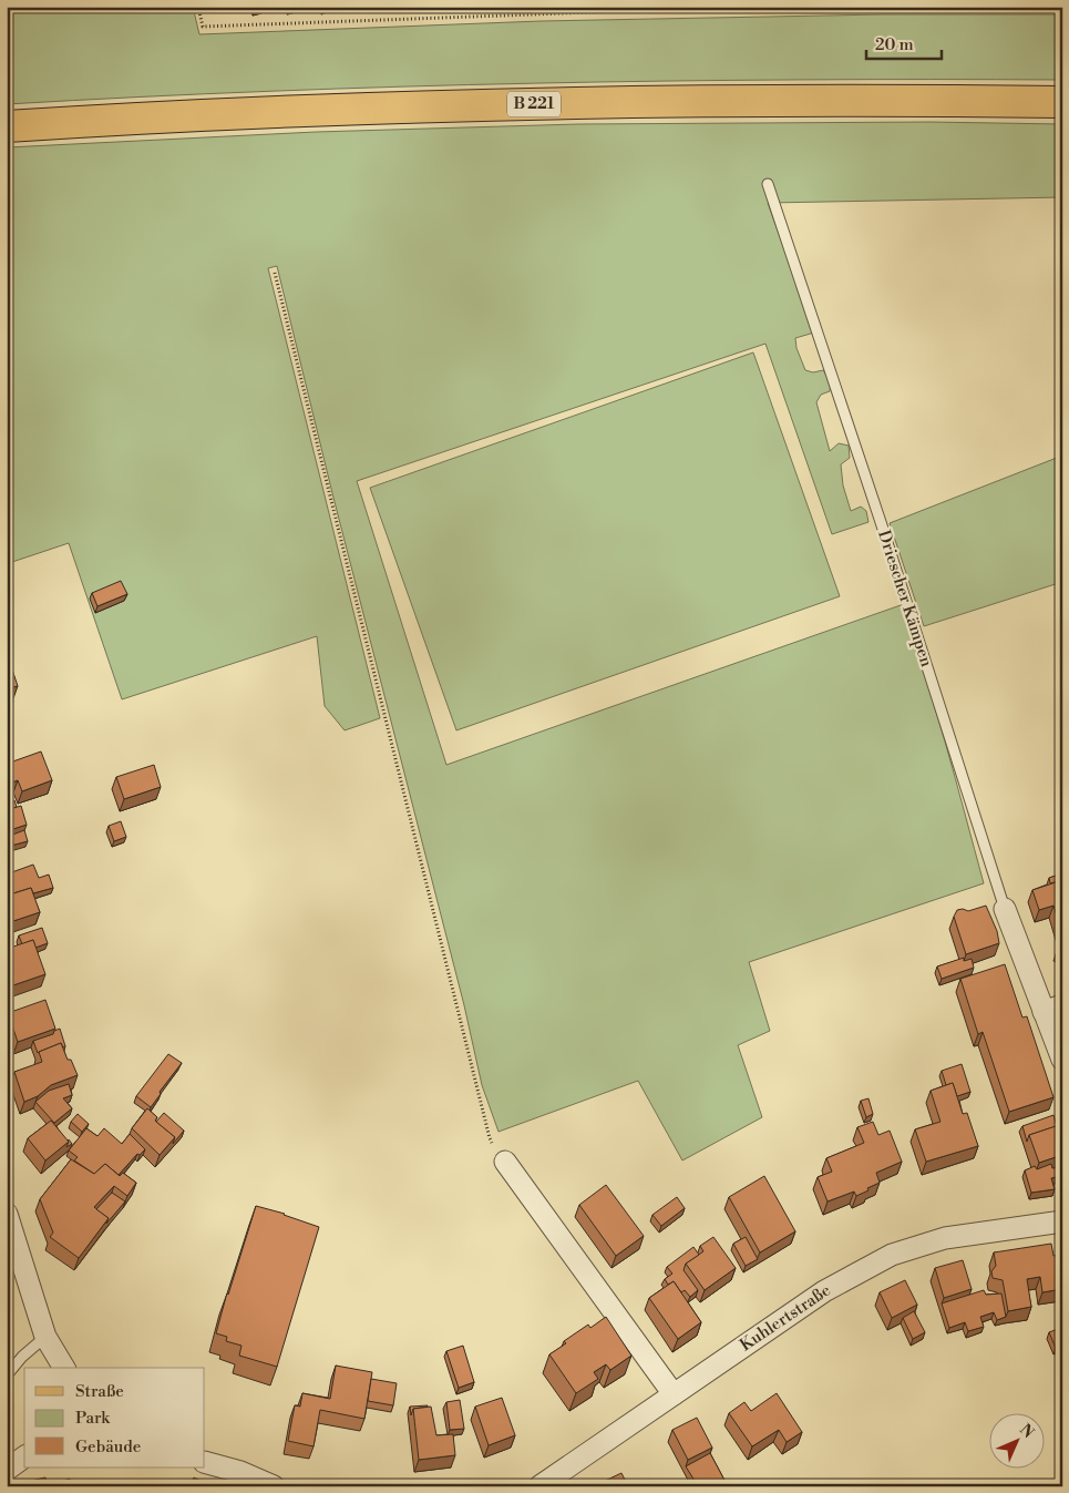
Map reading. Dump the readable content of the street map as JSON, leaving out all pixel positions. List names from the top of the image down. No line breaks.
{"streets":{"main road":["B 221"],"street":["Driescher Kämpen","Kuhlertstraße"]},"legend":["Straße","Park","Gebäude"],"scale_bar":"20 m","north":"top right"}
